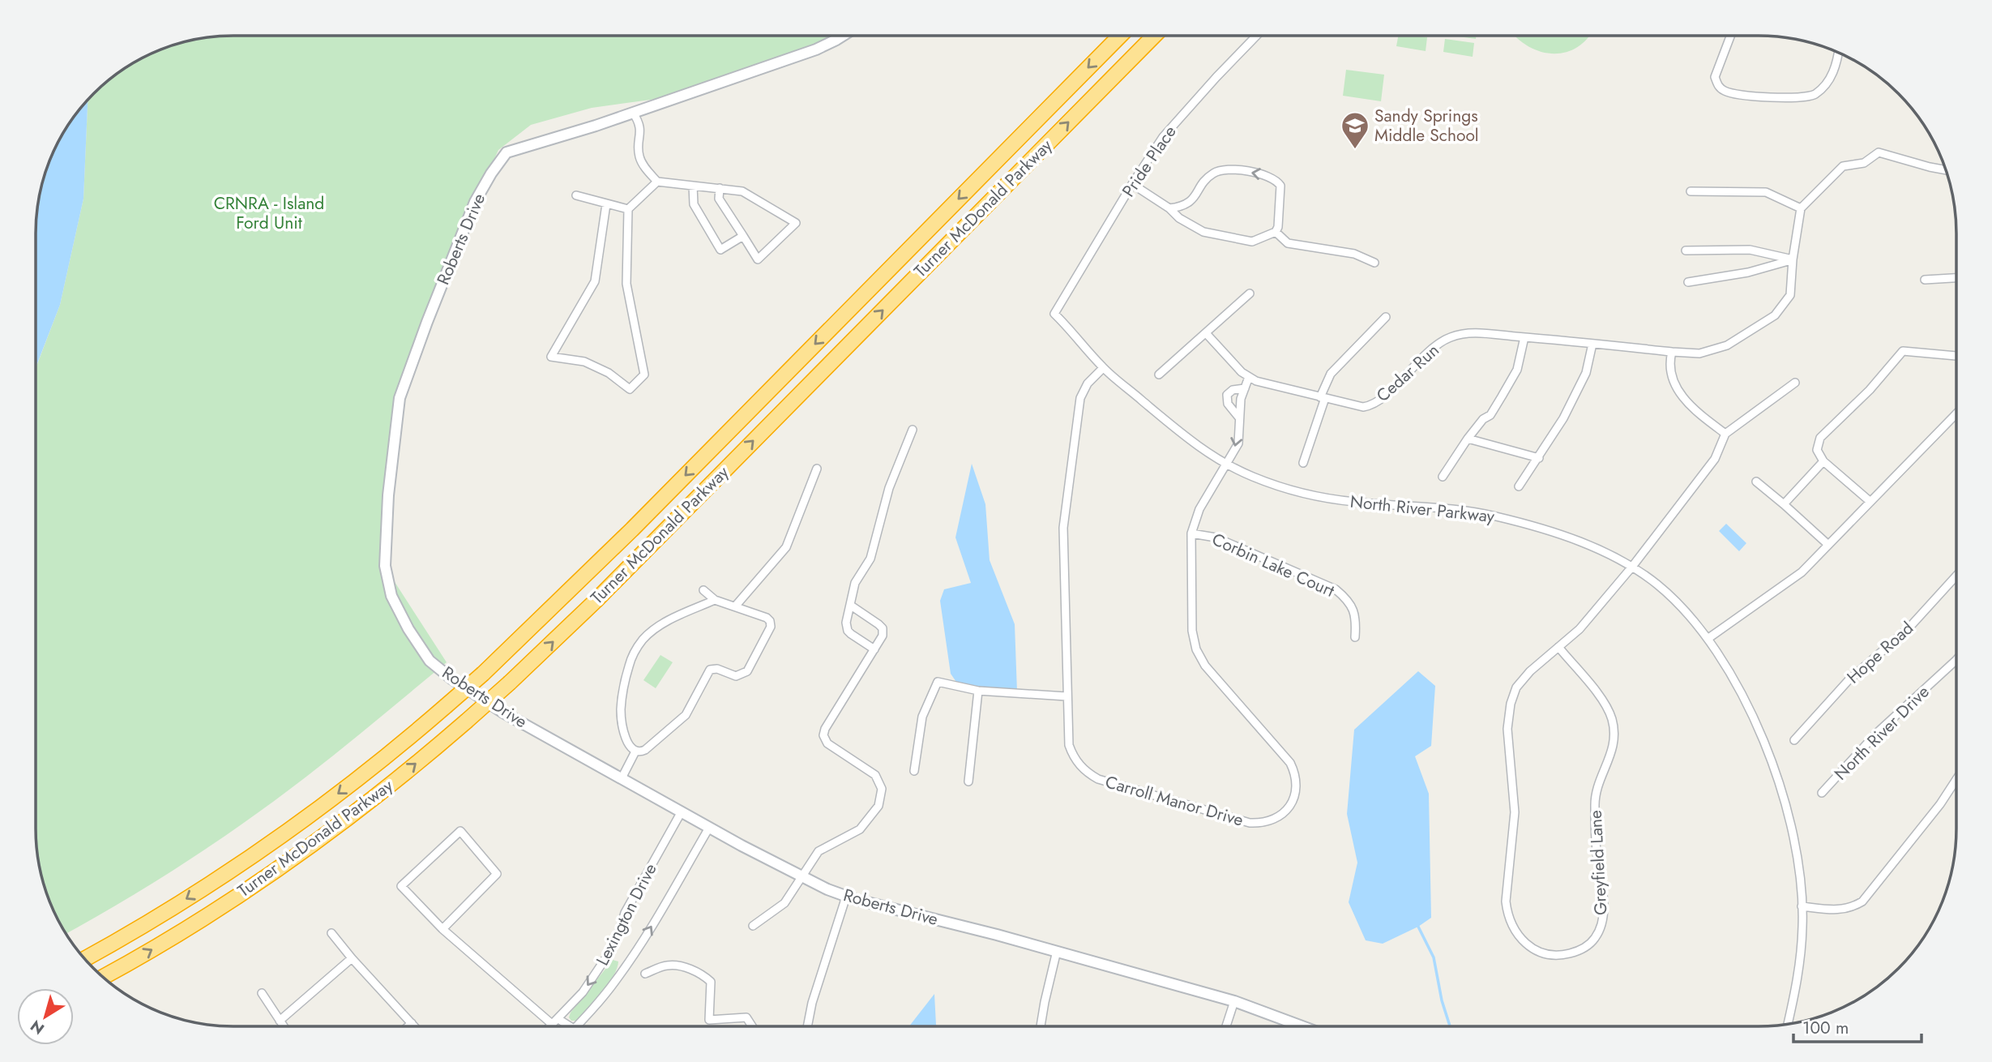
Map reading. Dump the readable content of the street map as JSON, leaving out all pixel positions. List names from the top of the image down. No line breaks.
{"streets":{"highway":["Turner McDonald Parkway"],"street":["Pride Place","Roberts Drive","Cedar Run","North River Parkway","Corbin Lake Court","Hope Road","North River Drive","Carroll Manor Drive","Greyfield Lane","Lexington Drive"]},"crossings":[["Pride Place","North River Parkway"],["Roberts Drive","Lexington Drive"],["North River Parkway","Carroll Manor Drive"],["North River Parkway","Greyfield Lane"],["Corbin Lake Court","Carroll Manor Drive"]],"parks":["CRNRA - Island Ford Unit"],"places":{"school or university":["Sandy Springs Middle School"]},"scale_bar":"100 m","north":"bottom left"}
